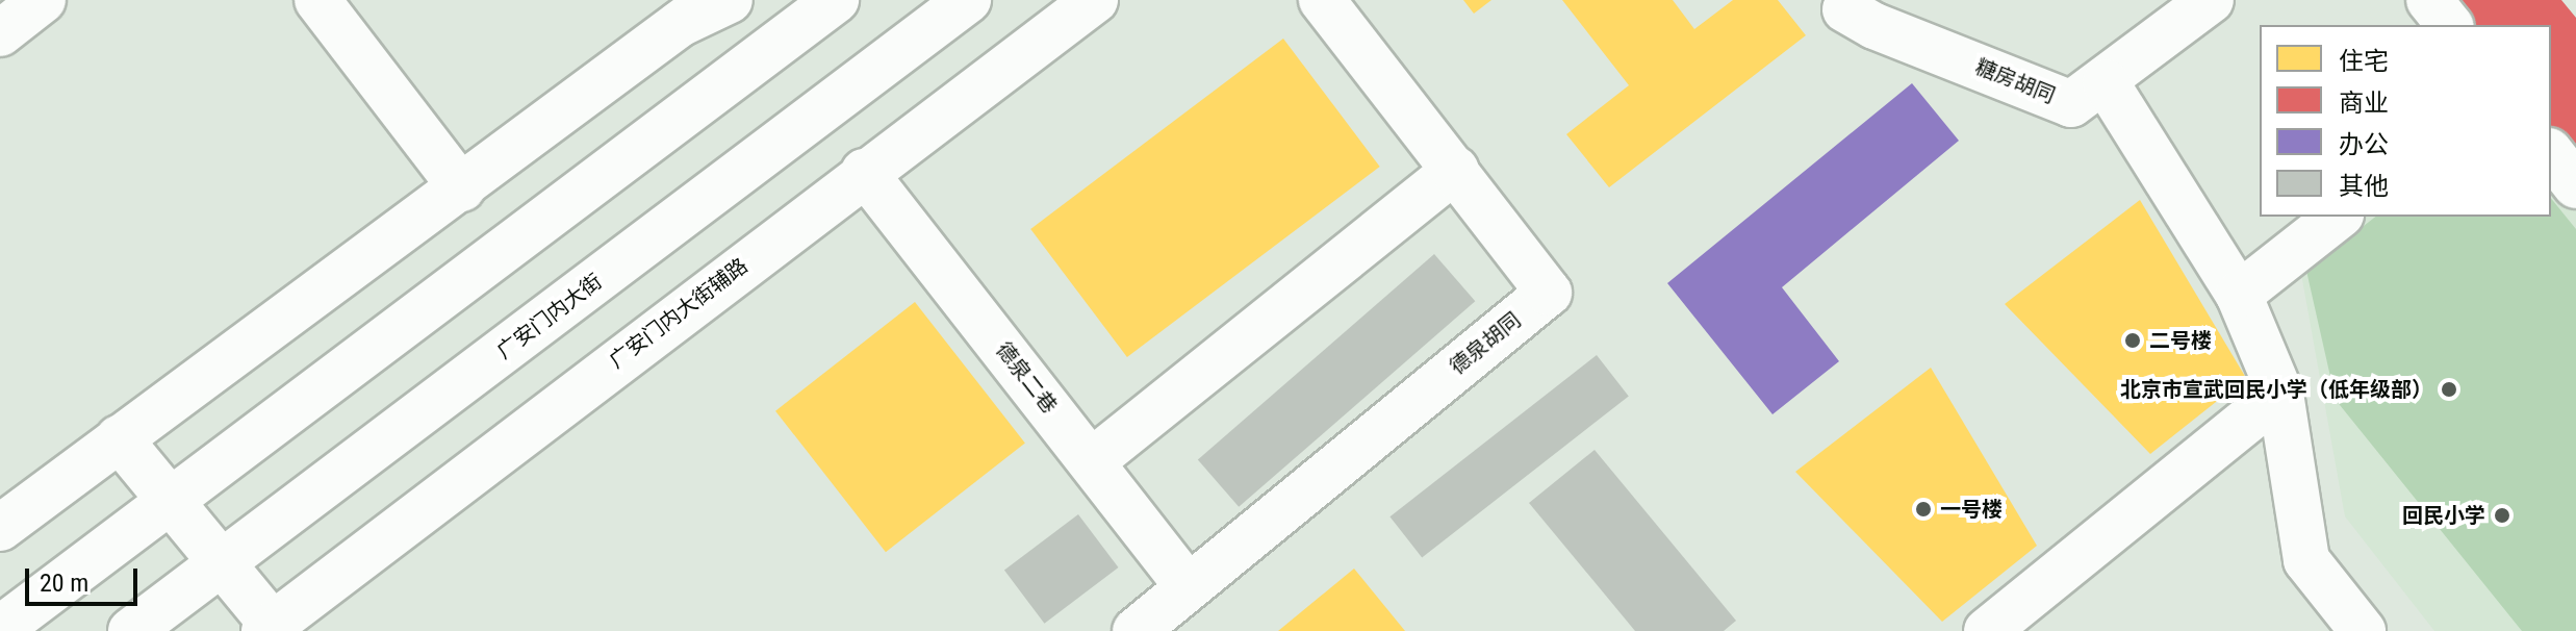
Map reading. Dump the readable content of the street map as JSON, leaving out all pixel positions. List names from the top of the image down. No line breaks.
{"streets":{"street":["糖房胡同","广安门内大街辅路","广安门内大街","德泉胡同","德泉二巷"]},"crossings":[["广安门内大街辅路","德泉二巷"],["德泉胡同","德泉二巷"]],"places":["二号楼","北京市宣武回民小学（低年级部）","一号楼","回民小学"],"legend":["住宅","商业","办公","其他"],"scale_bar":"20 m"}
